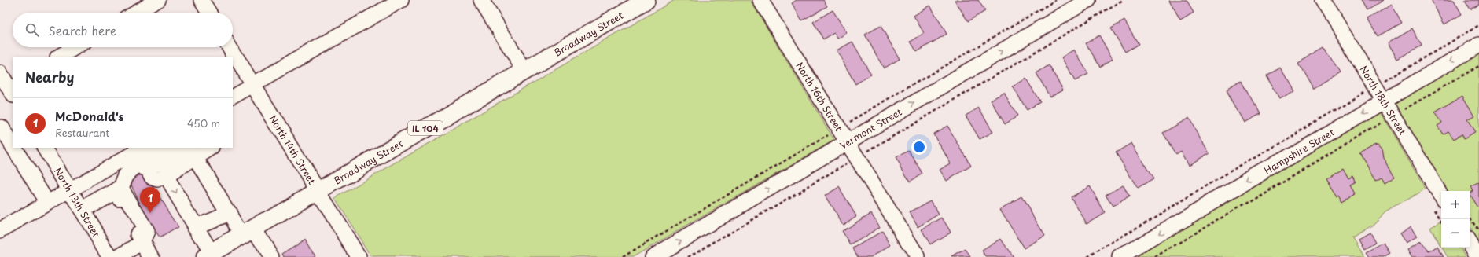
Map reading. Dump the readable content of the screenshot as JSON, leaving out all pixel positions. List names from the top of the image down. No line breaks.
{"streets":{"main road":["Broadway Street","IL 104"],"street":["North 16th Street","North 18th Street","Vermont Street","North 14th Street","Hampshire Street","North 13th Street"]},"crossings":[["Broadway Street","North 14th Street"],["North 16th Street","Vermont Street"],["North 18th Street","Hampshire Street"]],"one_way":["Vermont Street","Hampshire Street"],"page":{"search":"Search here","heading":"Nearby","list":[{"mark":"1","name":"McDonald's","note":"Restaurant","value":"450 m"}],"pins":"1","map_buttons":["+","−"]}}
